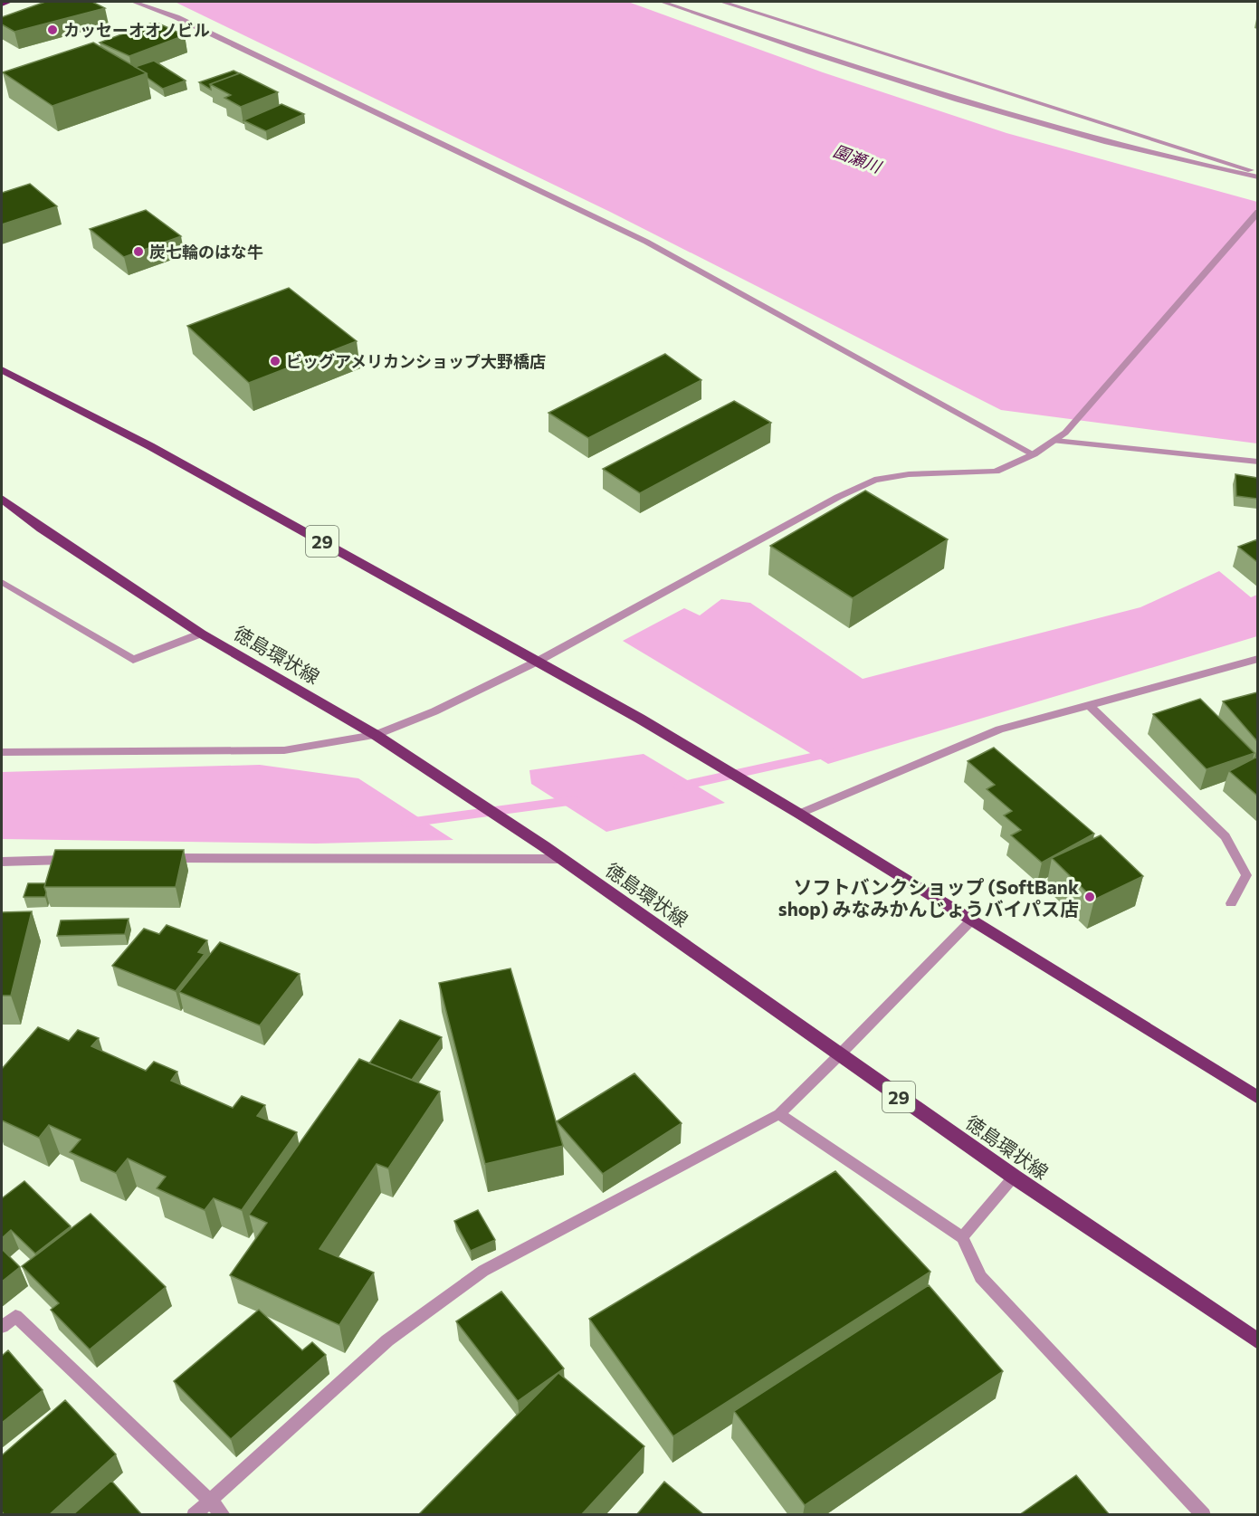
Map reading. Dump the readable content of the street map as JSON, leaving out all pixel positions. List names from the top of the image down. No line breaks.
{"streets":{"main road":["29","徳島環状線"]},"water":["園瀬川"],"places":["カッセーオオノビル","炭七輪のはな牛","ビッグアメリカンショップ大野橋店","ソフトバンクショップ (SoftBank shop) みなみかんじょうバイパス店"]}
